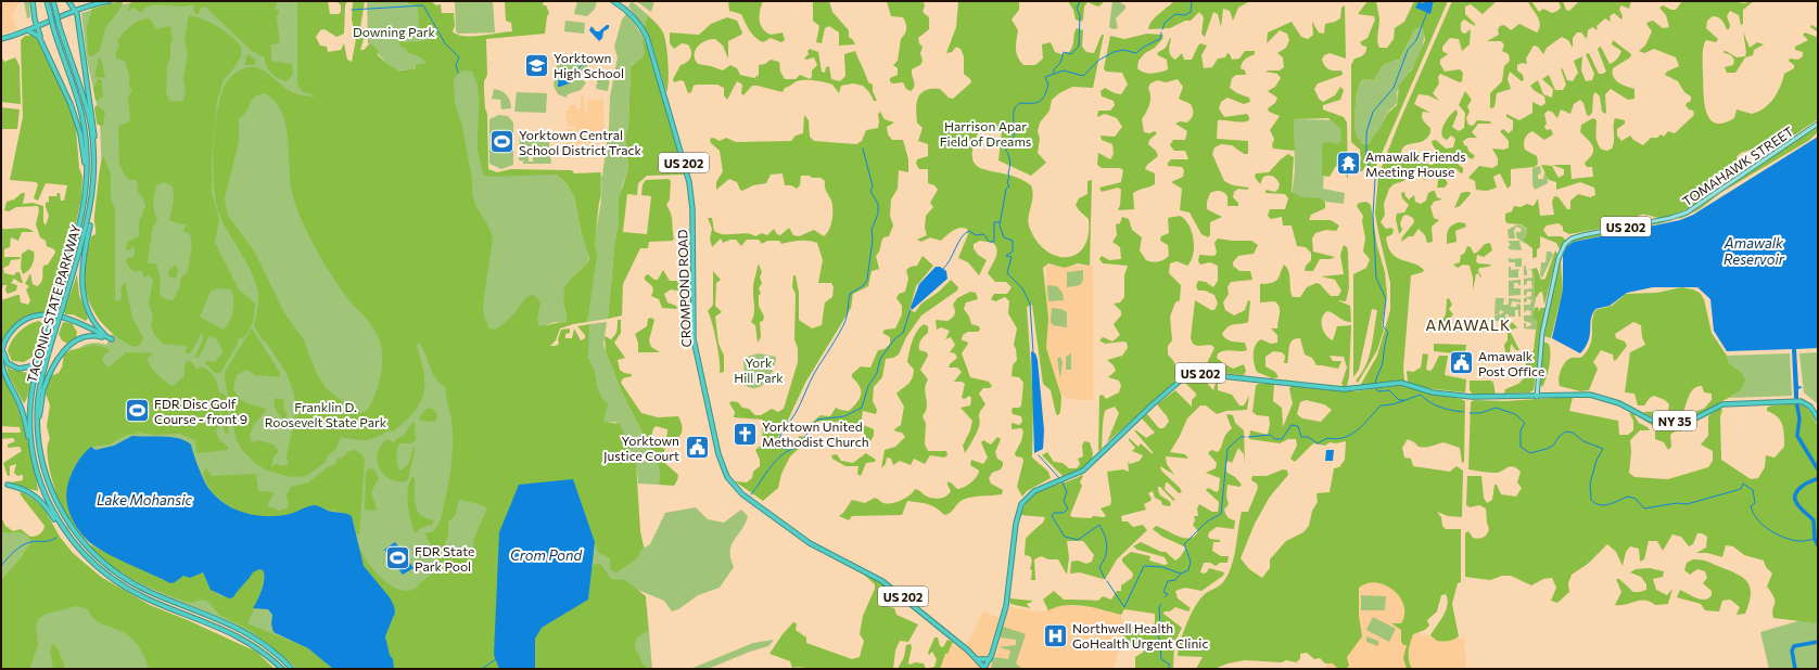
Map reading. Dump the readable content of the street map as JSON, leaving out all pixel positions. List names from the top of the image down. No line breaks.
{"streets":{"highway":["US 202","CROMPOND ROAD","TACONIC STATE PARKWAY","NY 35"],"main road":["TOMAHAWK STREET"]},"crossings":[["US 202","TOMAHAWK STREET"],["US 202","NY 35"],["TOMAHAWK STREET","NY 35"]],"districts":["AMAWALK"],"water":["Amawalk Reservoir","Lake Mohansic","Crom Pond"],"parks":["Downing Park","Harrison Apar Field of Dreams","York Hill Park","Franklin D. Roosevelt State Park"],"places":{"school or university":["Yorktown High School"],"sports":["Yorktown Central School District Track","FDR Disc Golf Course - front 9","FDR State Park Pool"],"temple":["Amawalk Friends Meeting House"],"public building":["Amawalk Post Office","Yorktown Justice Court"],"church":["Yorktown United Methodist Church"],"hospital":["Northwell Health GoHealth Urgent Clinic"]}}
